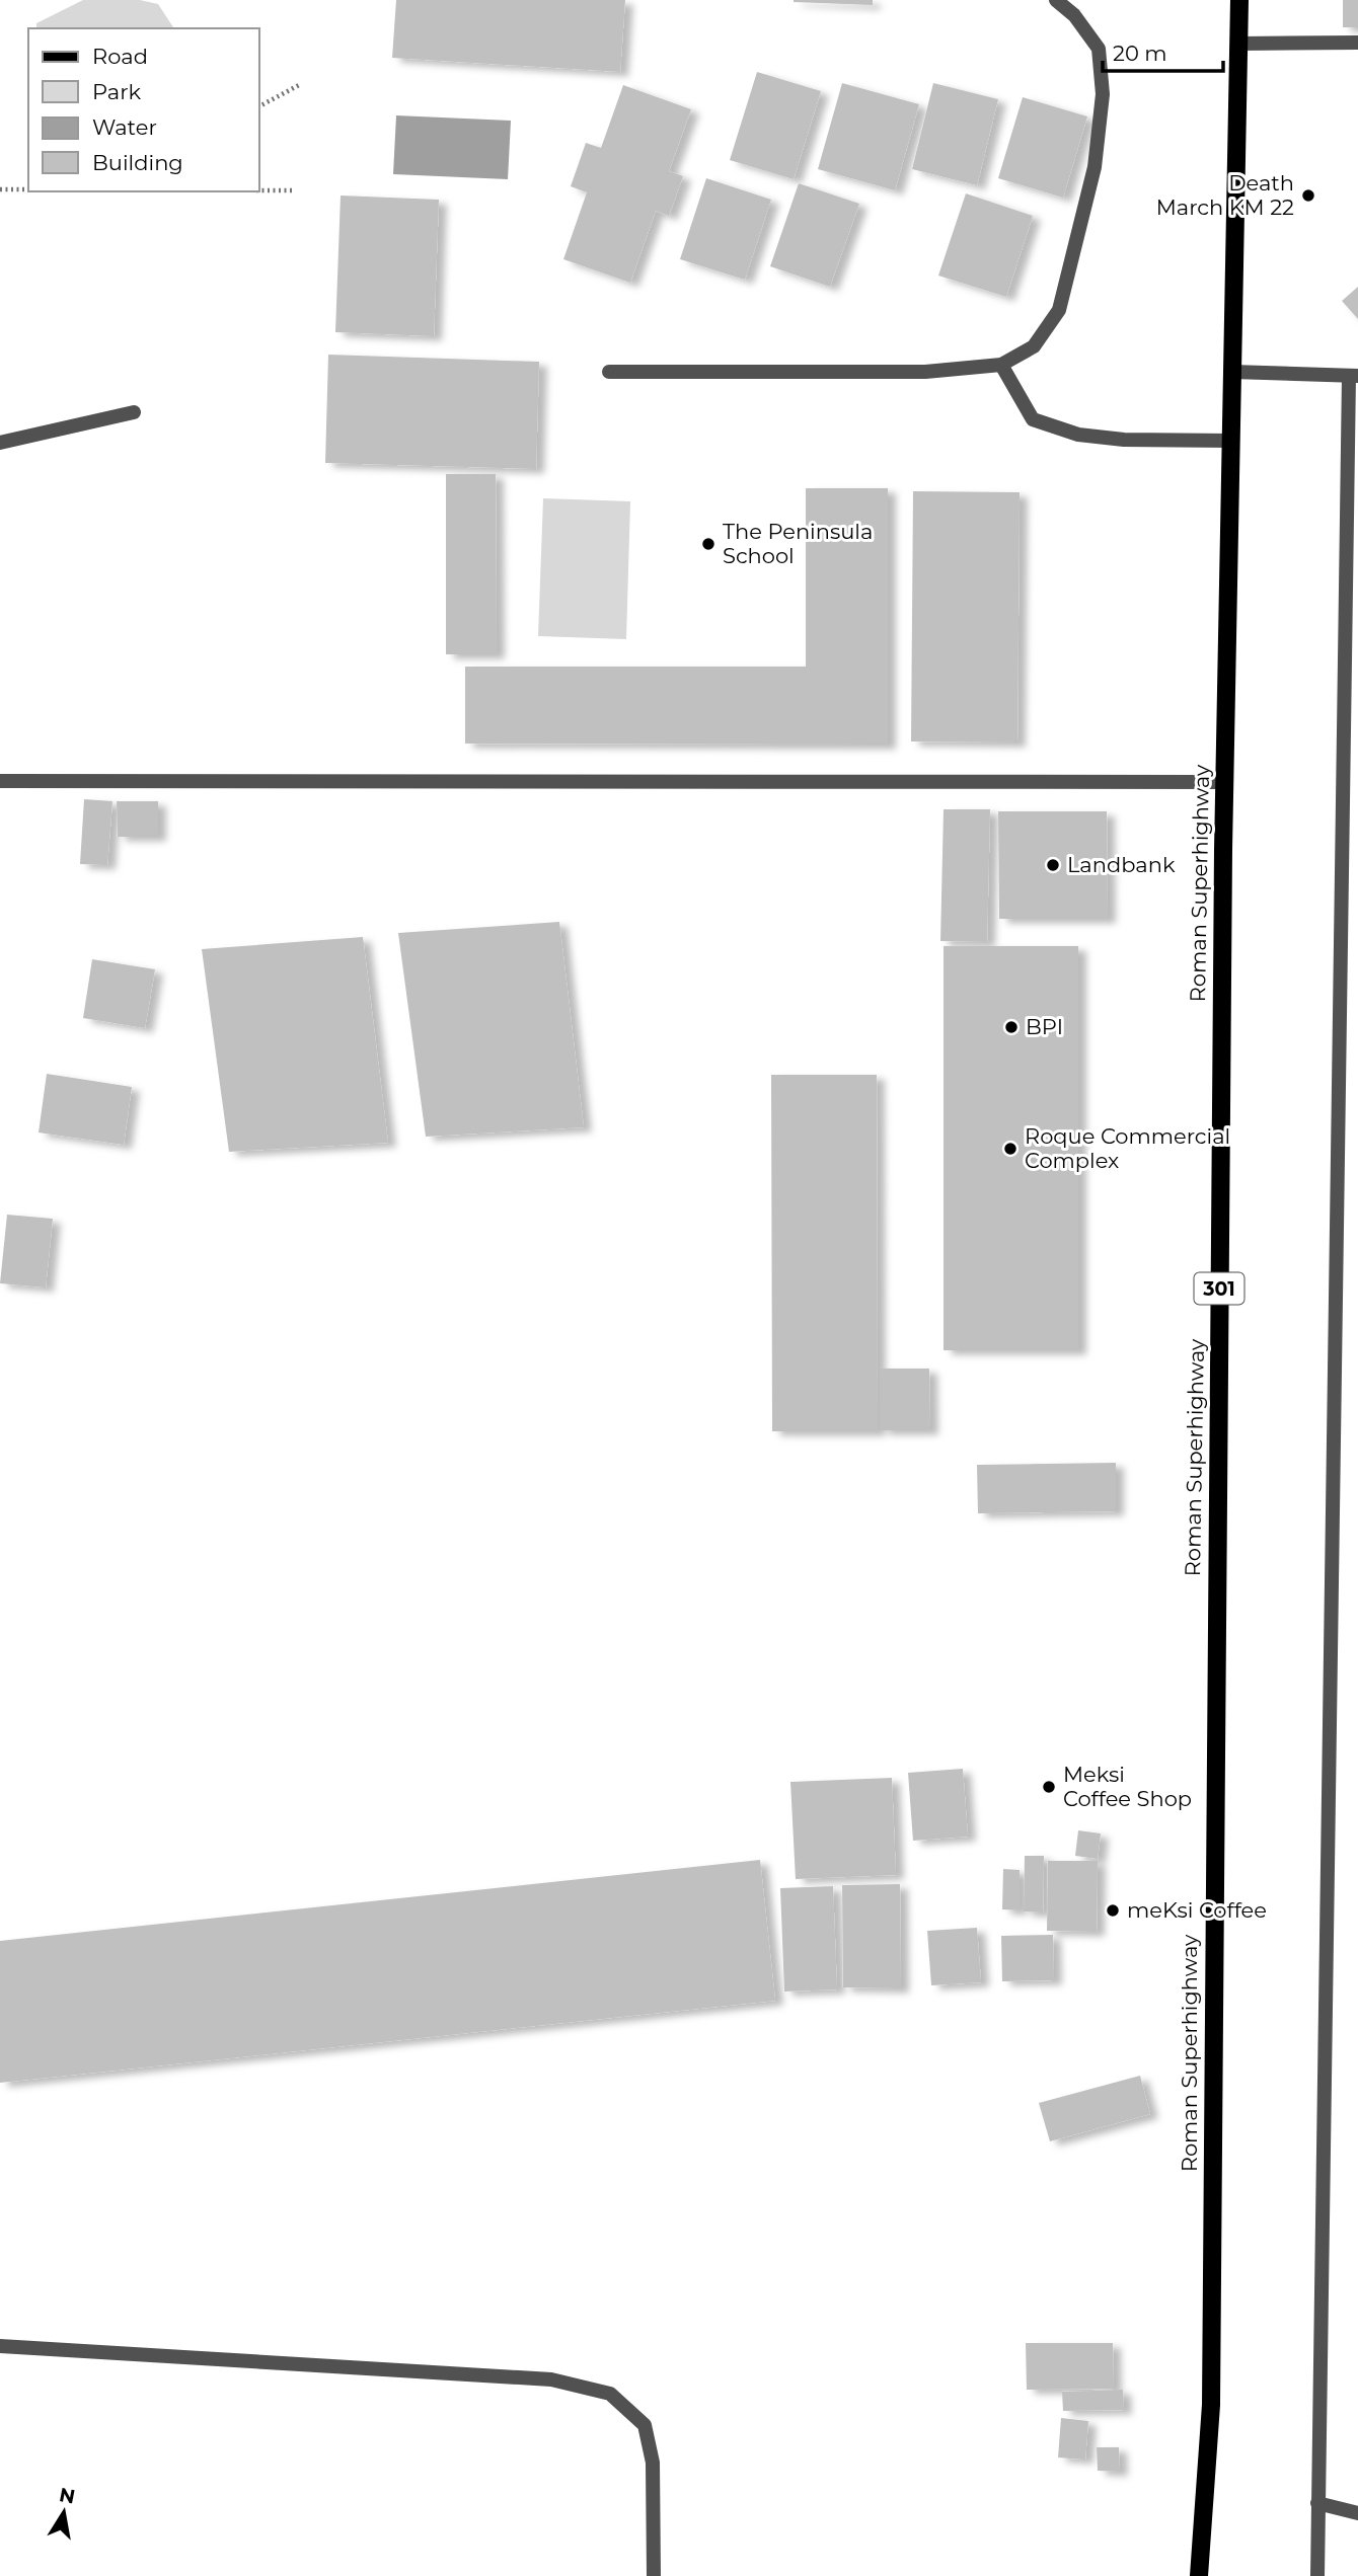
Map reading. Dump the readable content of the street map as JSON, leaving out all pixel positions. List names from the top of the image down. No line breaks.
{"streets":{"main road":["Roman Superhighway","301"]},"places":["Death March KM 22","The Peninsula School","Landbank","BPI","Roque Commercial Complex","Meksi Coffee Shop","meKsi Coffee"],"legend":["Road","Park","Water","Building"],"scale_bar":"20 m","north":"top"}
